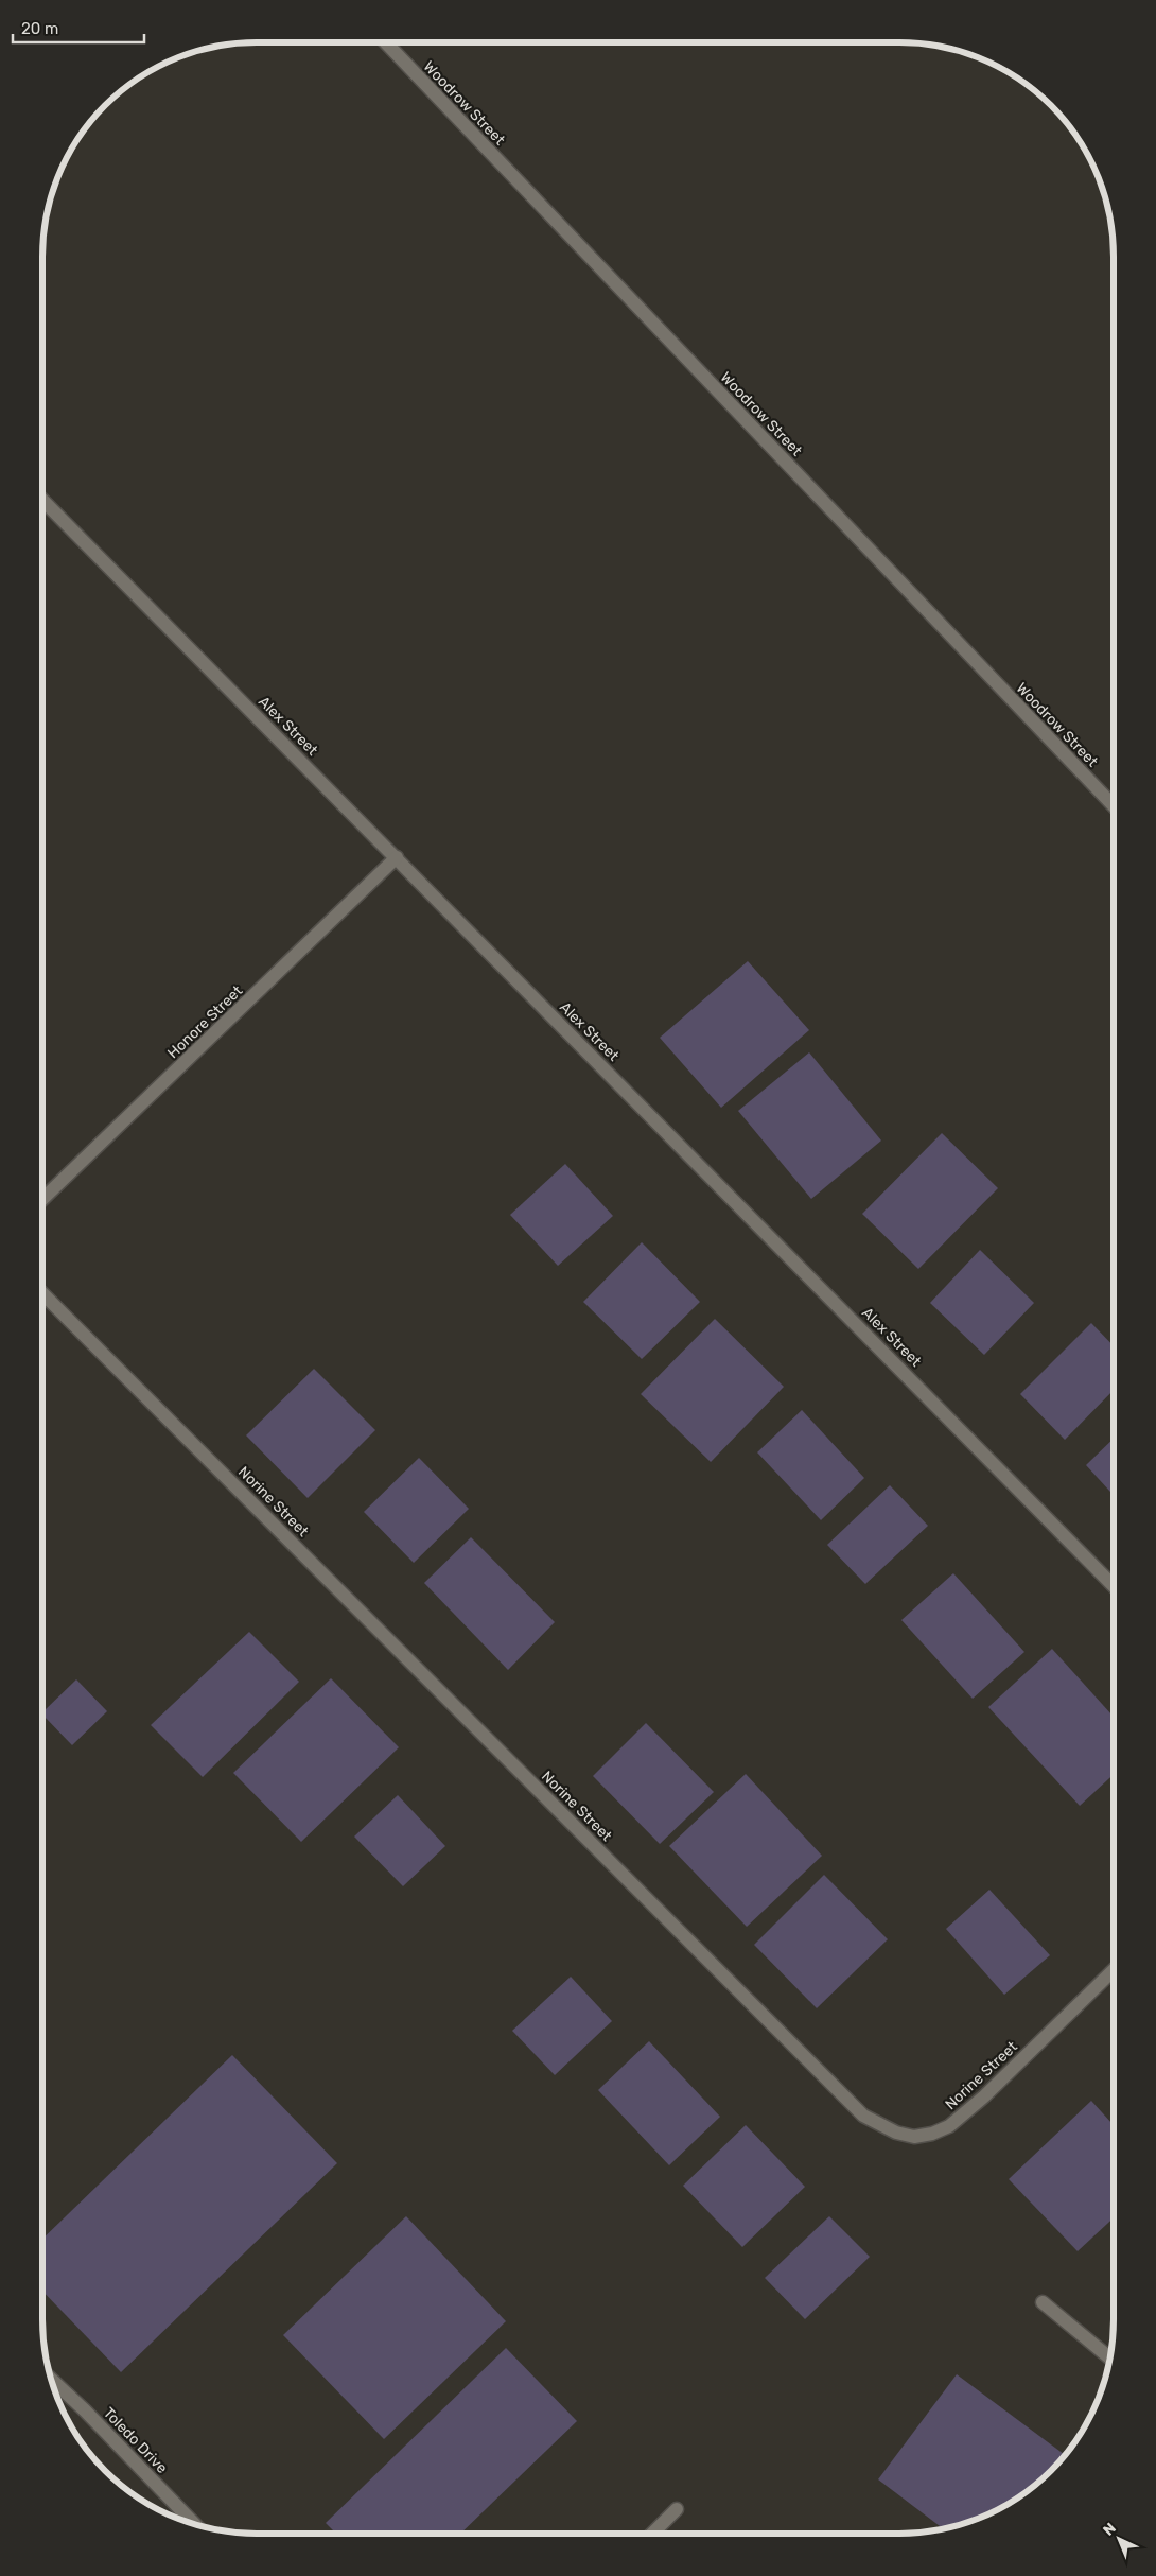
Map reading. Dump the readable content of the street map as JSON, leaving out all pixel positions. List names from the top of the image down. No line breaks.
{"streets":{"street":["Woodrow Street","Alex Street","Honore Street","Norine Street","Toledo Drive"]},"crossings":[["Alex Street","Honore Street"]],"scale_bar":"20 m","north":"top left"}
